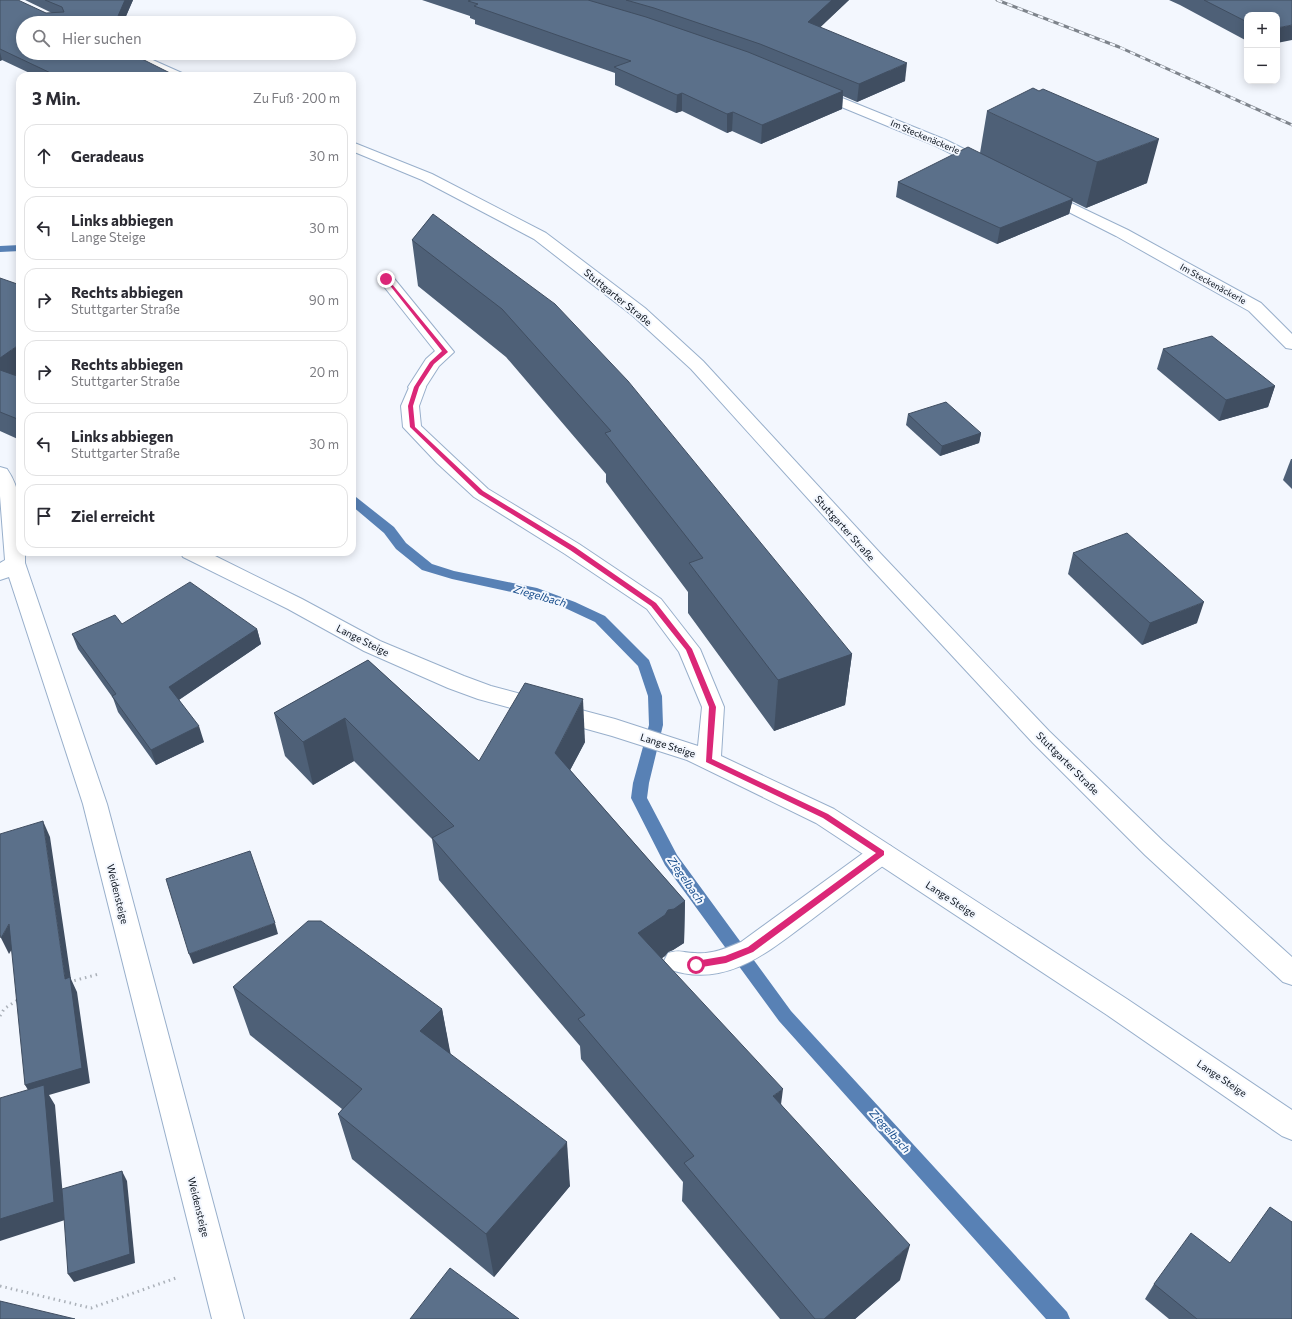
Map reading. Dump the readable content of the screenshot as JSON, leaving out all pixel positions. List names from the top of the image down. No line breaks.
{"streets":{"street":["Im Steckenäckerle","Stuttgarter Straße","Lange Steige","Weidensteige"]},"water":["Ziegelbach"],"page":{"map_buttons":["+","−"],"search":"Hier suchen","heading":["3 Min.","Zu Fuß · 200 m"],"list":[["Geradeaus","30 m"],["Links abbiegen","Lange Steige","30 m"],["Rechts abbiegen","Stuttgarter Straße","90 m"],["Rechts abbiegen","Stuttgarter Straße","20 m"],["Links abbiegen","Stuttgarter Straße","30 m"],"Ziel erreicht"]}}
